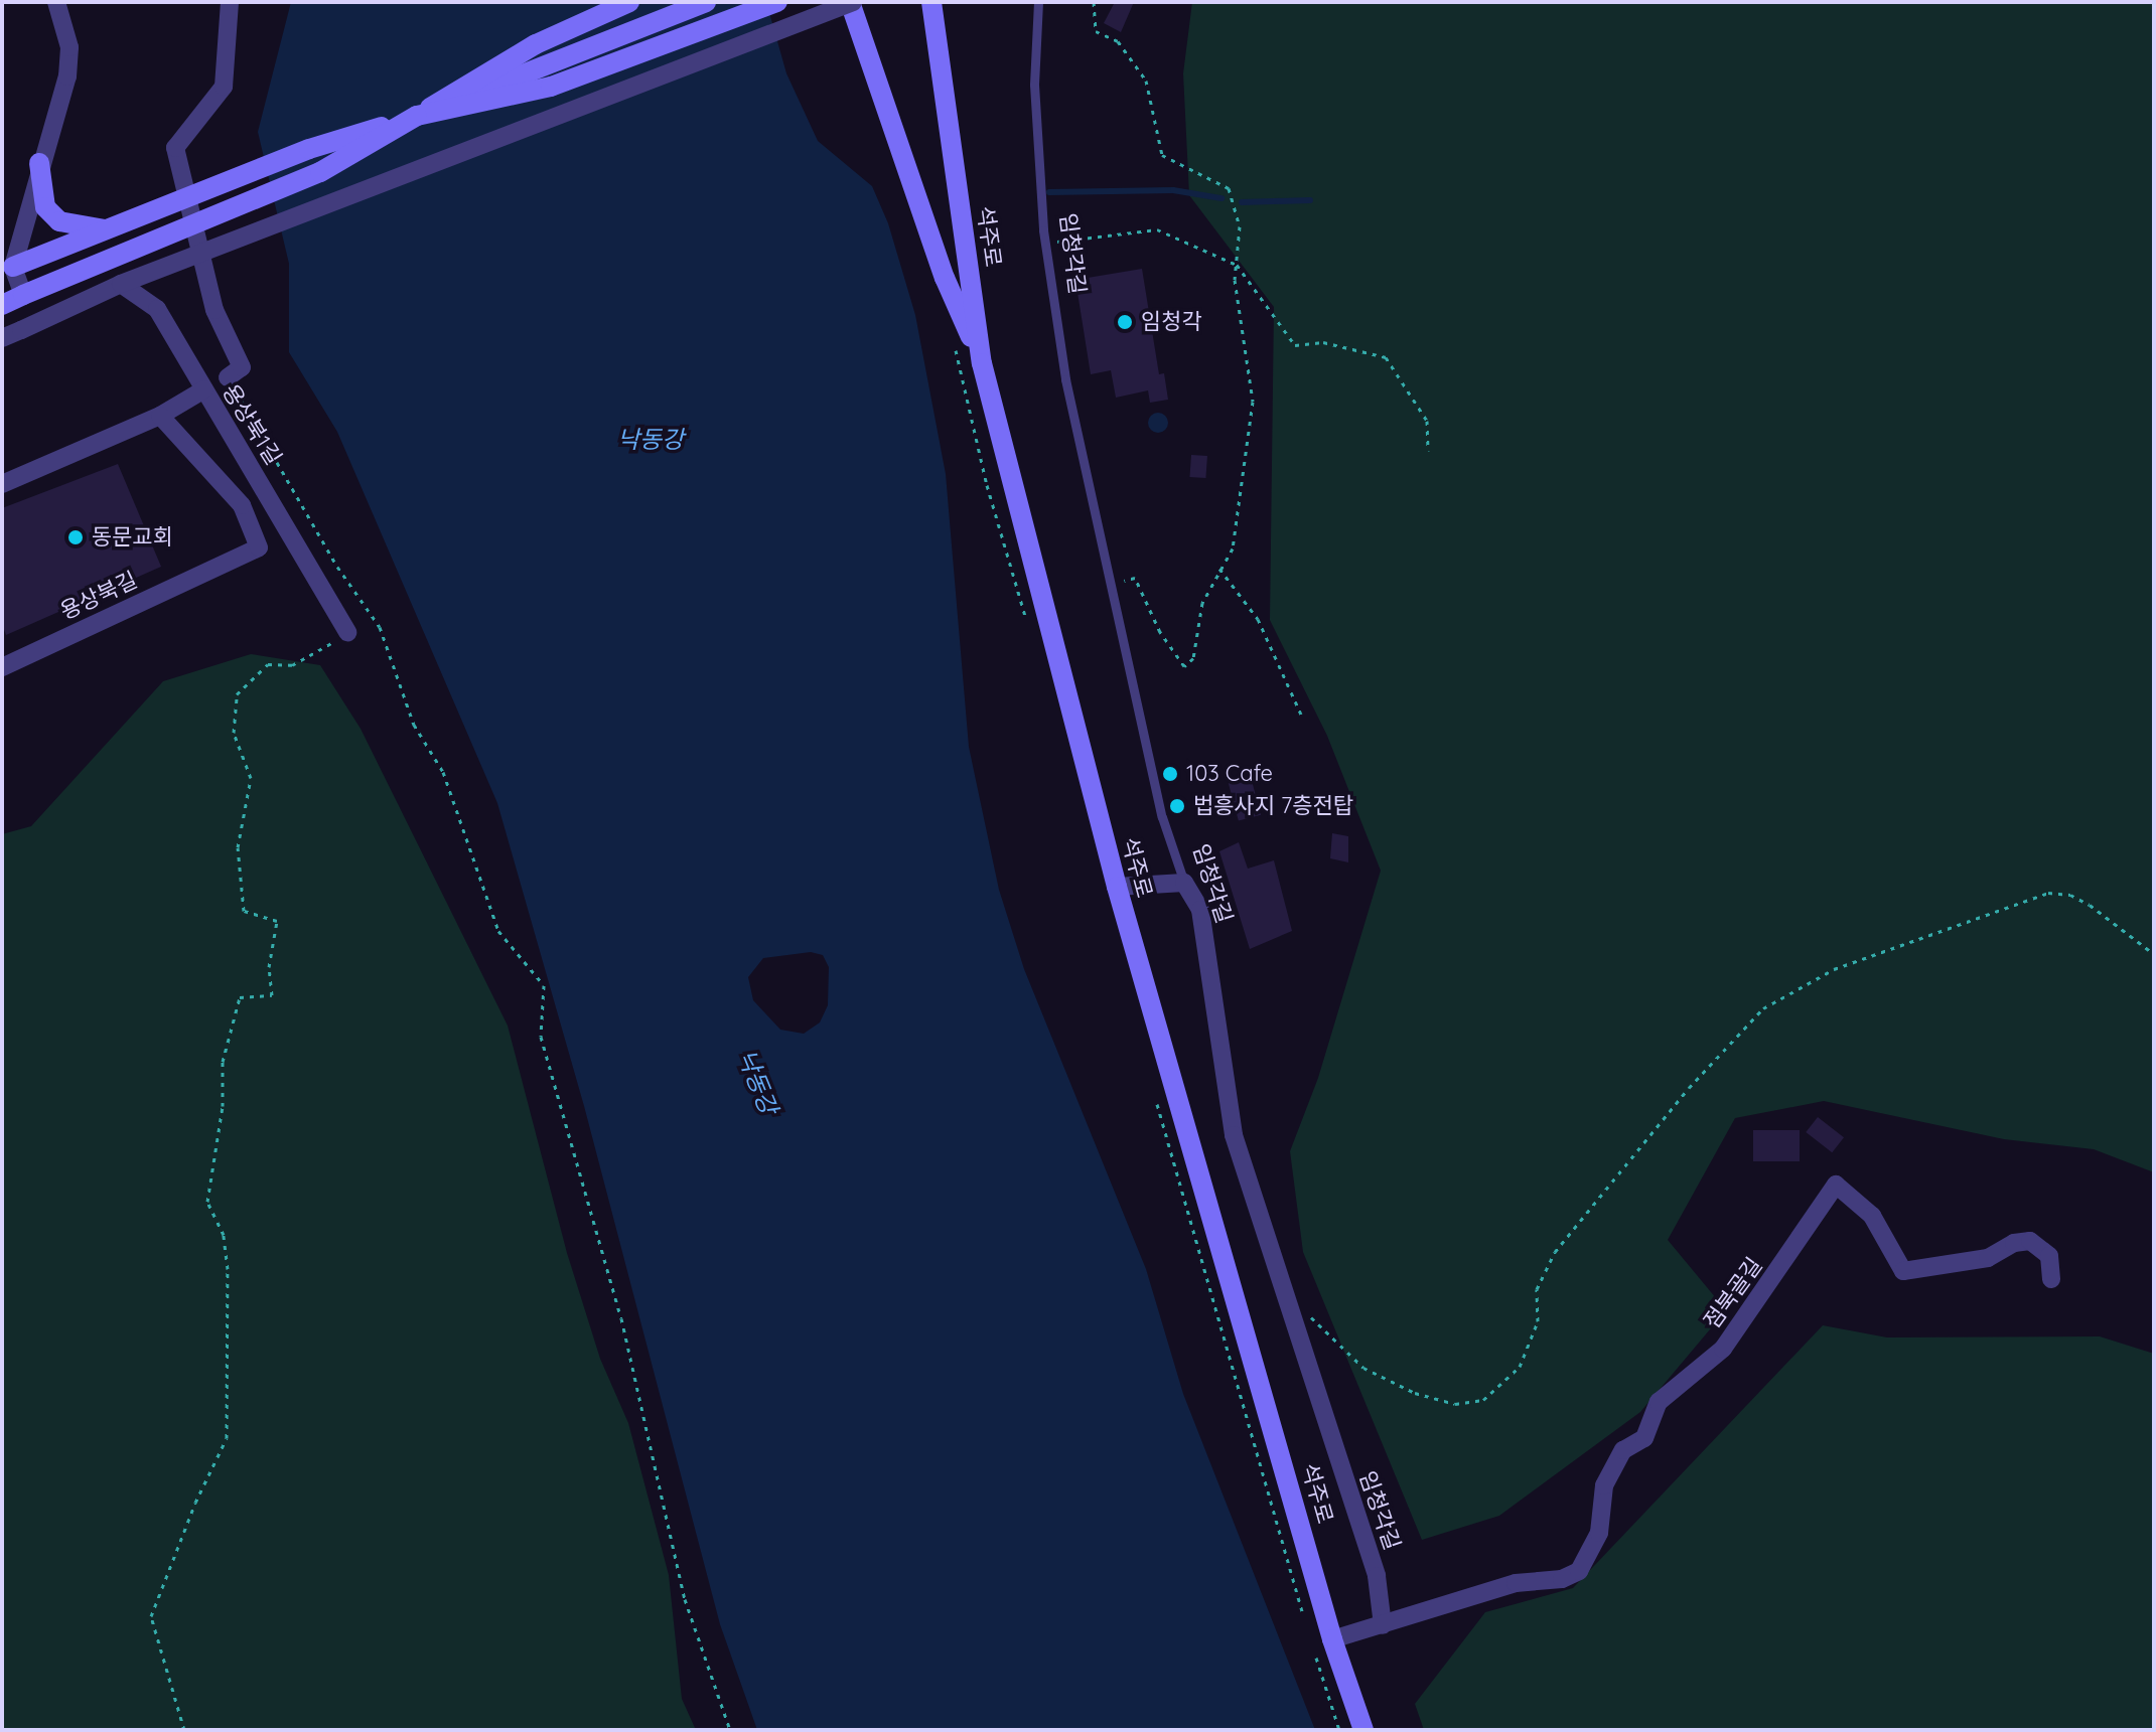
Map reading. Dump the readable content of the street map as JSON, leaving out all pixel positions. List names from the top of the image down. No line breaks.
{"streets":{"street":["석주로","임청각길","용상북1길","용상북길","점북골길"]},"crossings":[["석주로","점북골길"],["임청각길","점북골길"]],"water":["낙동강"],"places":["임청각","동문교회","103 Cafe","법흥사지 7층전탑"]}
